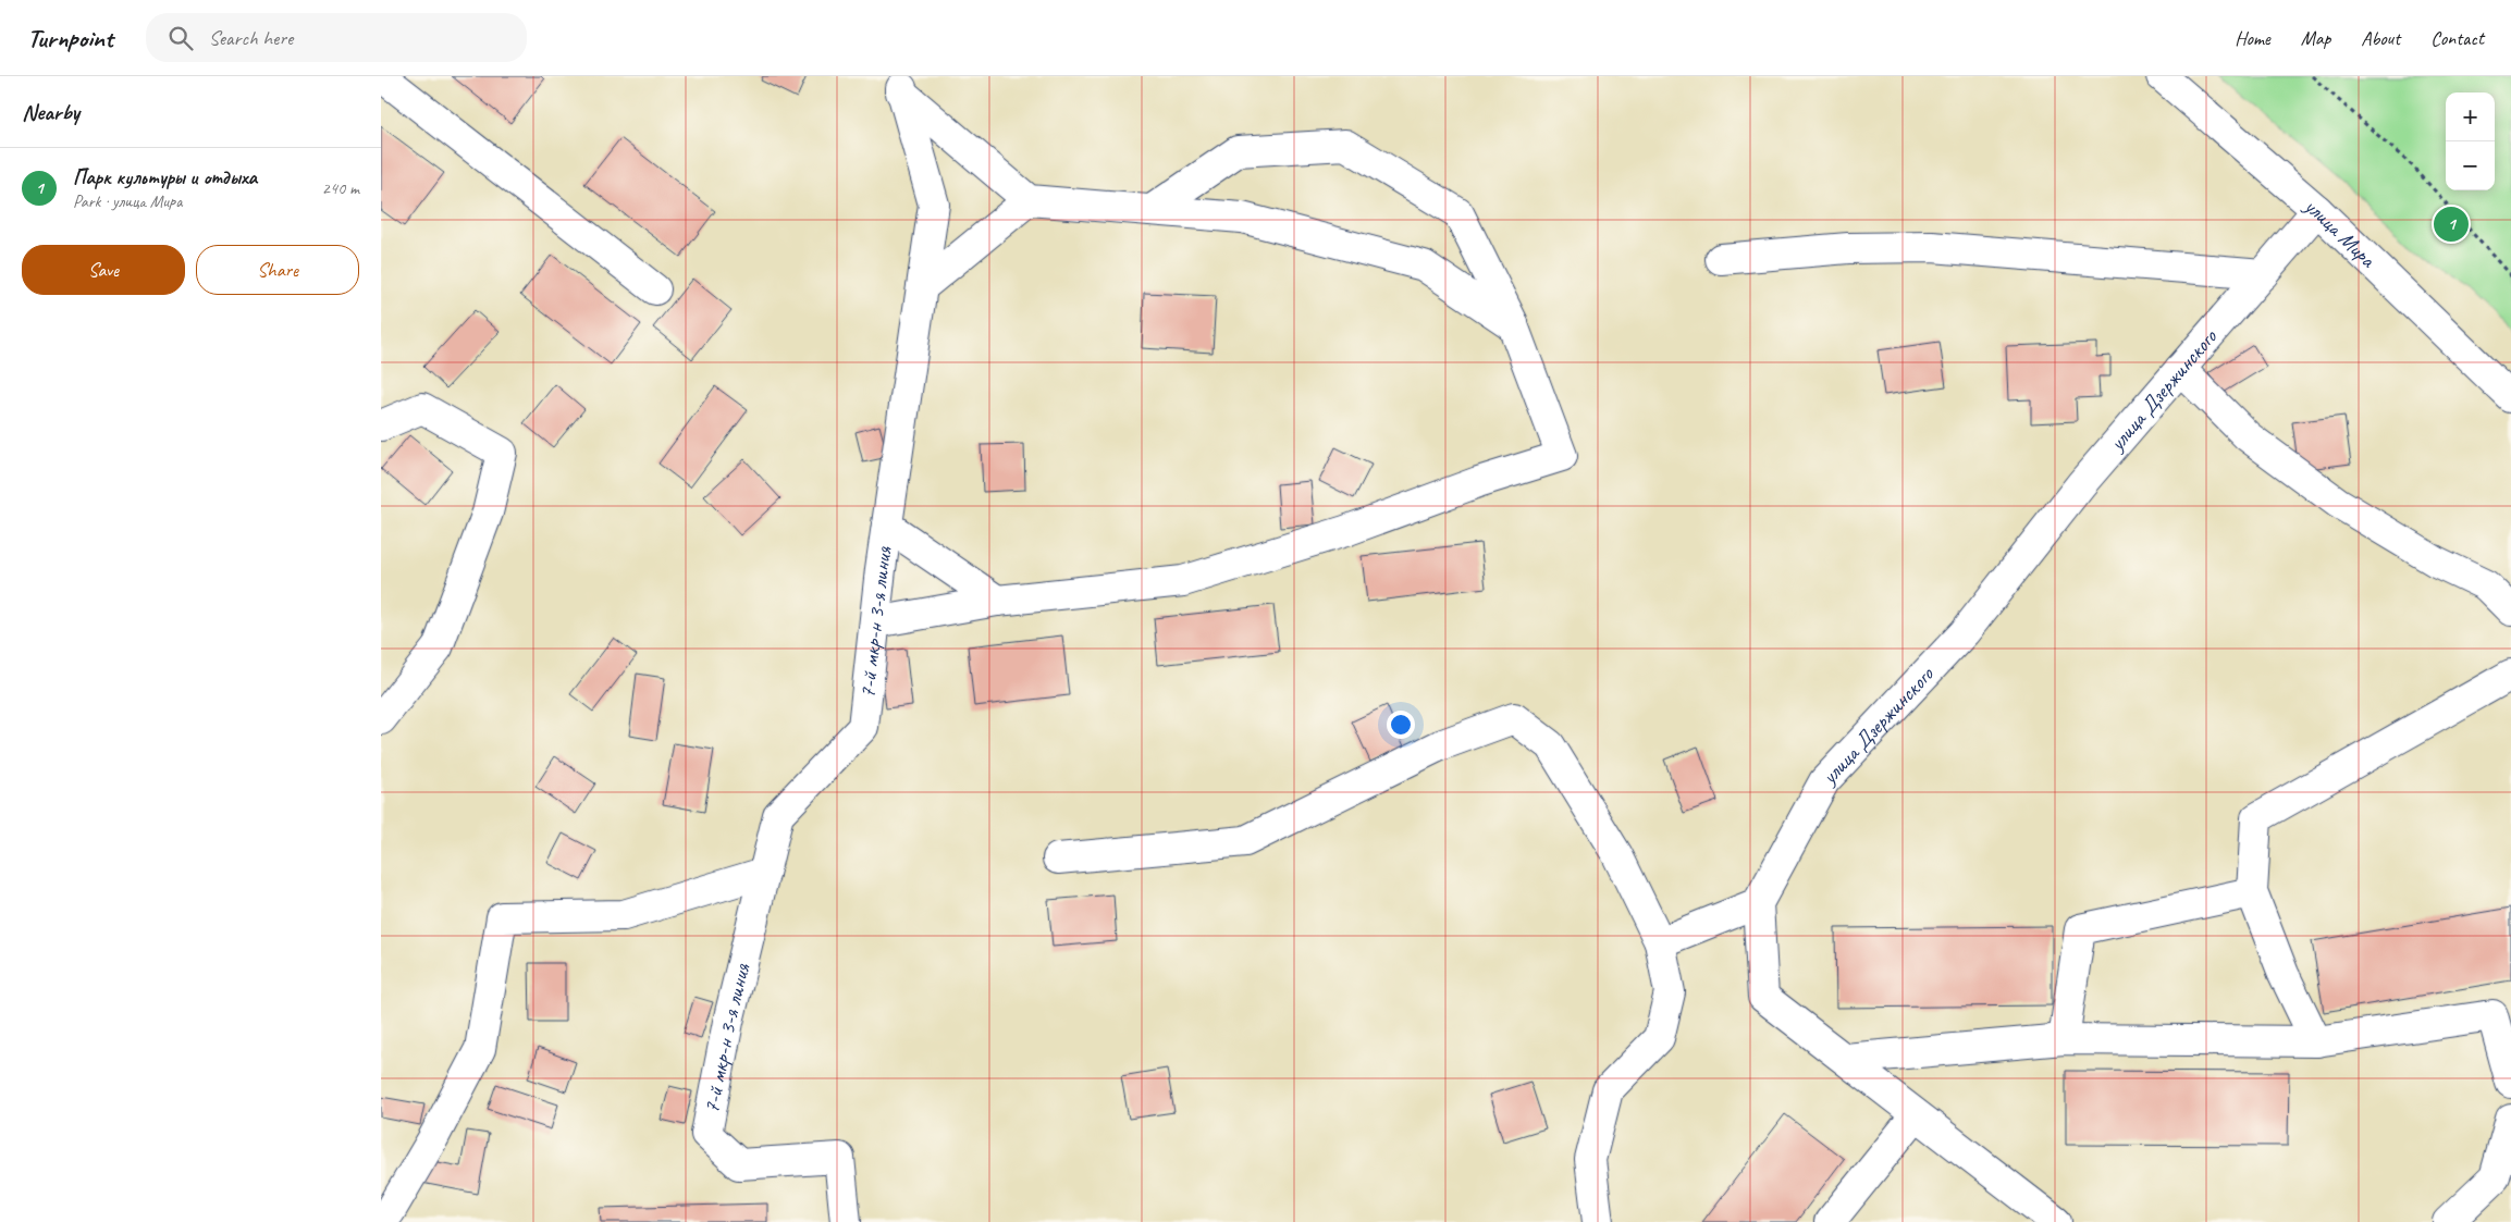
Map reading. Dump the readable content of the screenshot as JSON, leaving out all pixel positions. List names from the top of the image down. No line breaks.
{"streets":{"street":["улица Мира","улица Дзержинского","7-й мкр-н 3-я линия"]},"crossings":[["улица Мира","улица Дзержинского"]],"page":{"header":"Turnpoint","search":"Search here","nav":["Home","Map","About","Contact"],"heading":"Nearby","map_buttons":["+","−"],"list":[{"mark":"1","name":"Парк культуры и отдыха","note":"Park · улица Мира","value":"240 m"}],"pins":"1","buttons":["Save","Share"]}}
